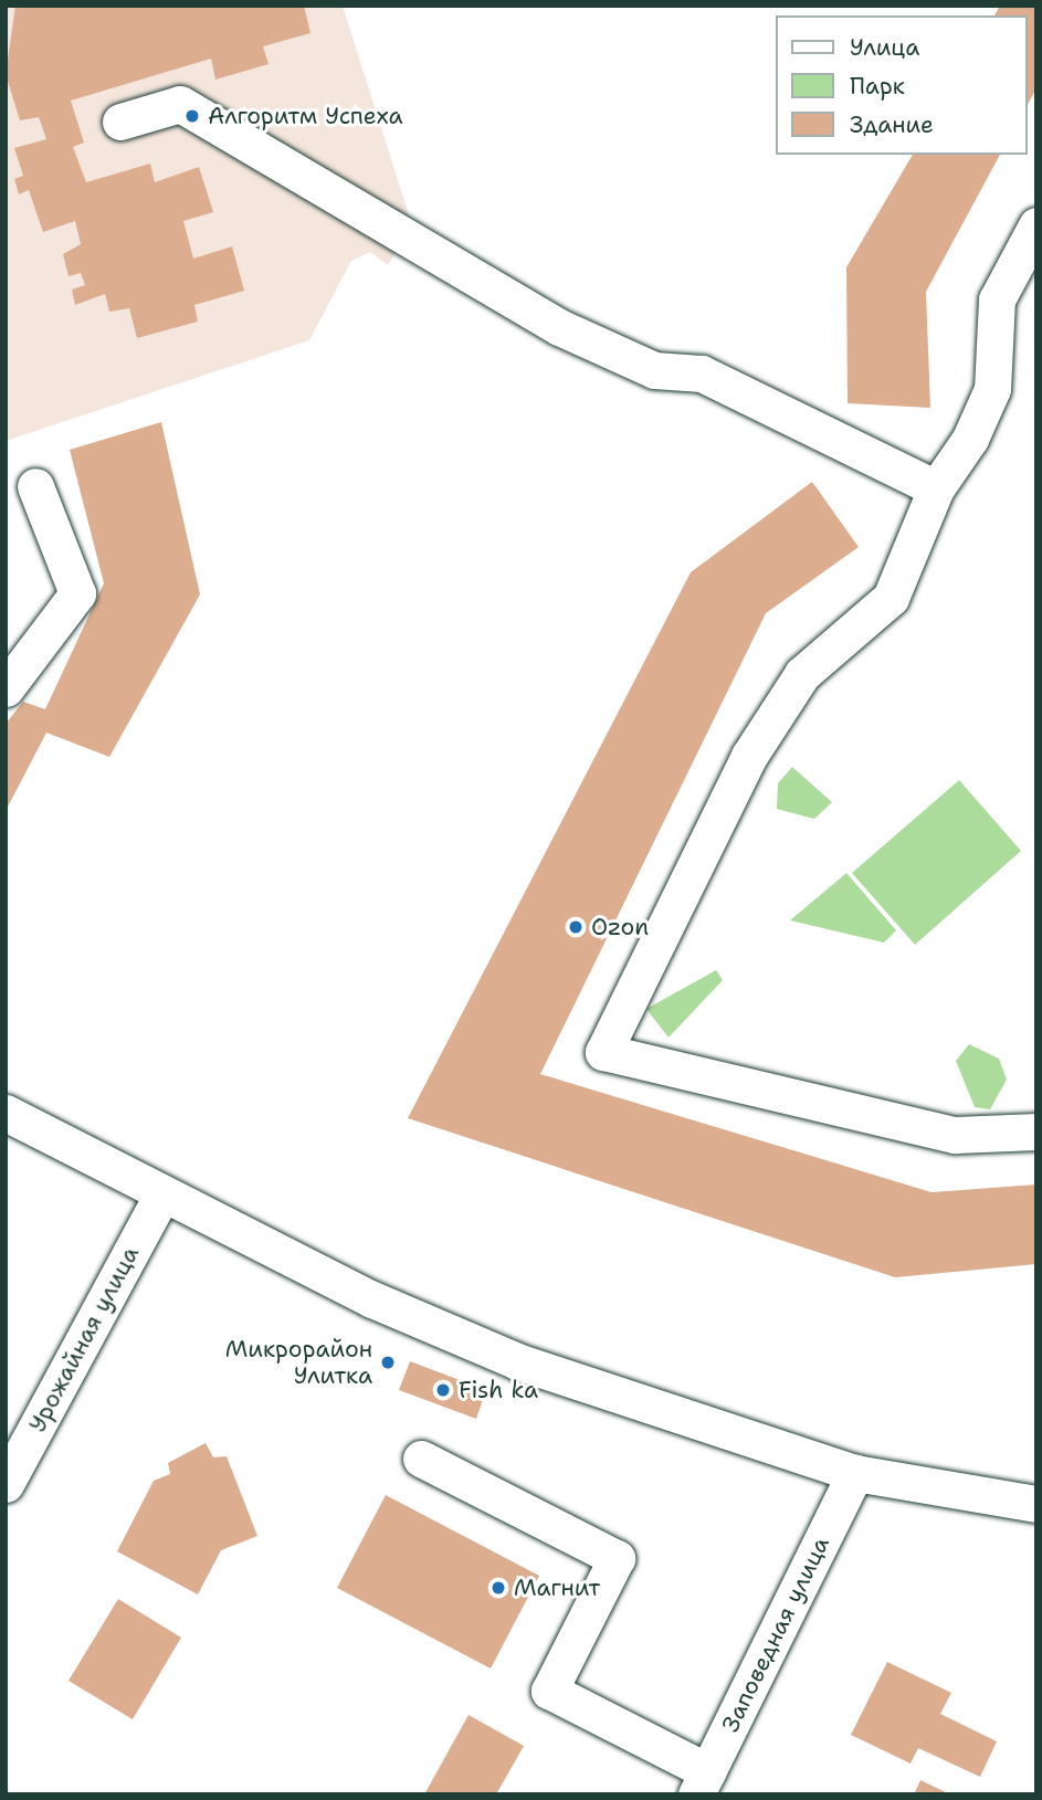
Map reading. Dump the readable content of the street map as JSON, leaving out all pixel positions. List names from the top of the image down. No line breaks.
{"streets":{"street":["Урожайная улица","Заповедная улица"]},"places":["Алгоритм Успеха","Ozon","Микрорайон Улитка","Fish ka","Магнит"],"legend":["Улица","Парк","Здание"]}
